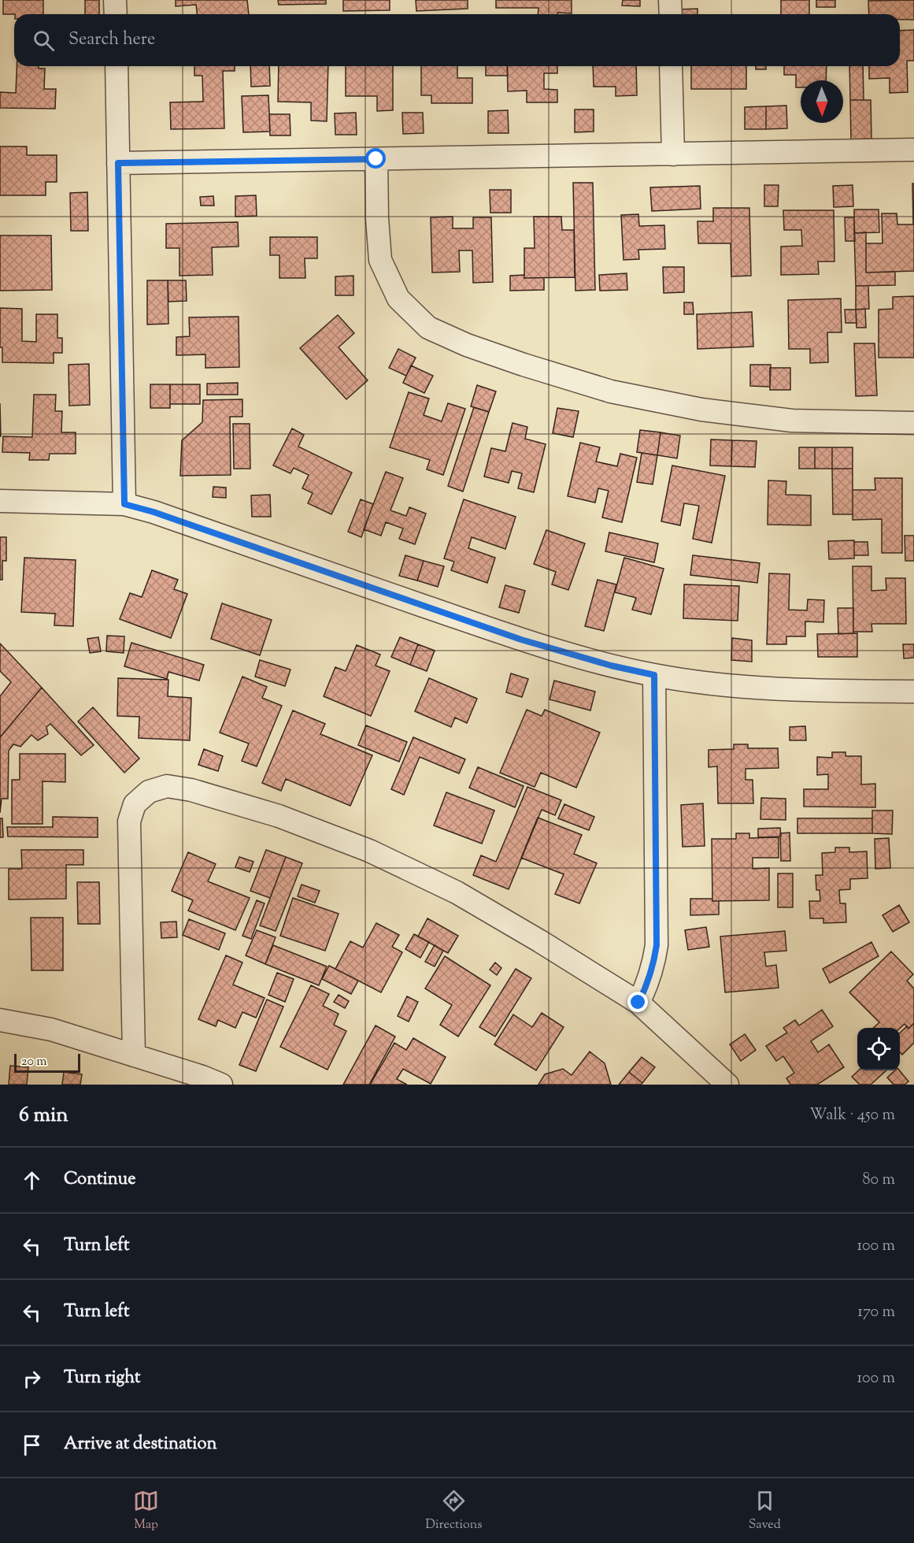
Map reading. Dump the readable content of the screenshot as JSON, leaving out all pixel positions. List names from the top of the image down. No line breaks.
{"scale_bar":"20 m","north":"bottom","page":{"search":"Search here","scale":"20 m","heading":["6 min","Walk · 450 m"],"list":[["Continue","80 m"],["Turn left","100 m"],["Turn left","170 m"],["Turn right","100 m"],"Arrive at destination"],"nav":["Map","Directions","Saved"]}}
